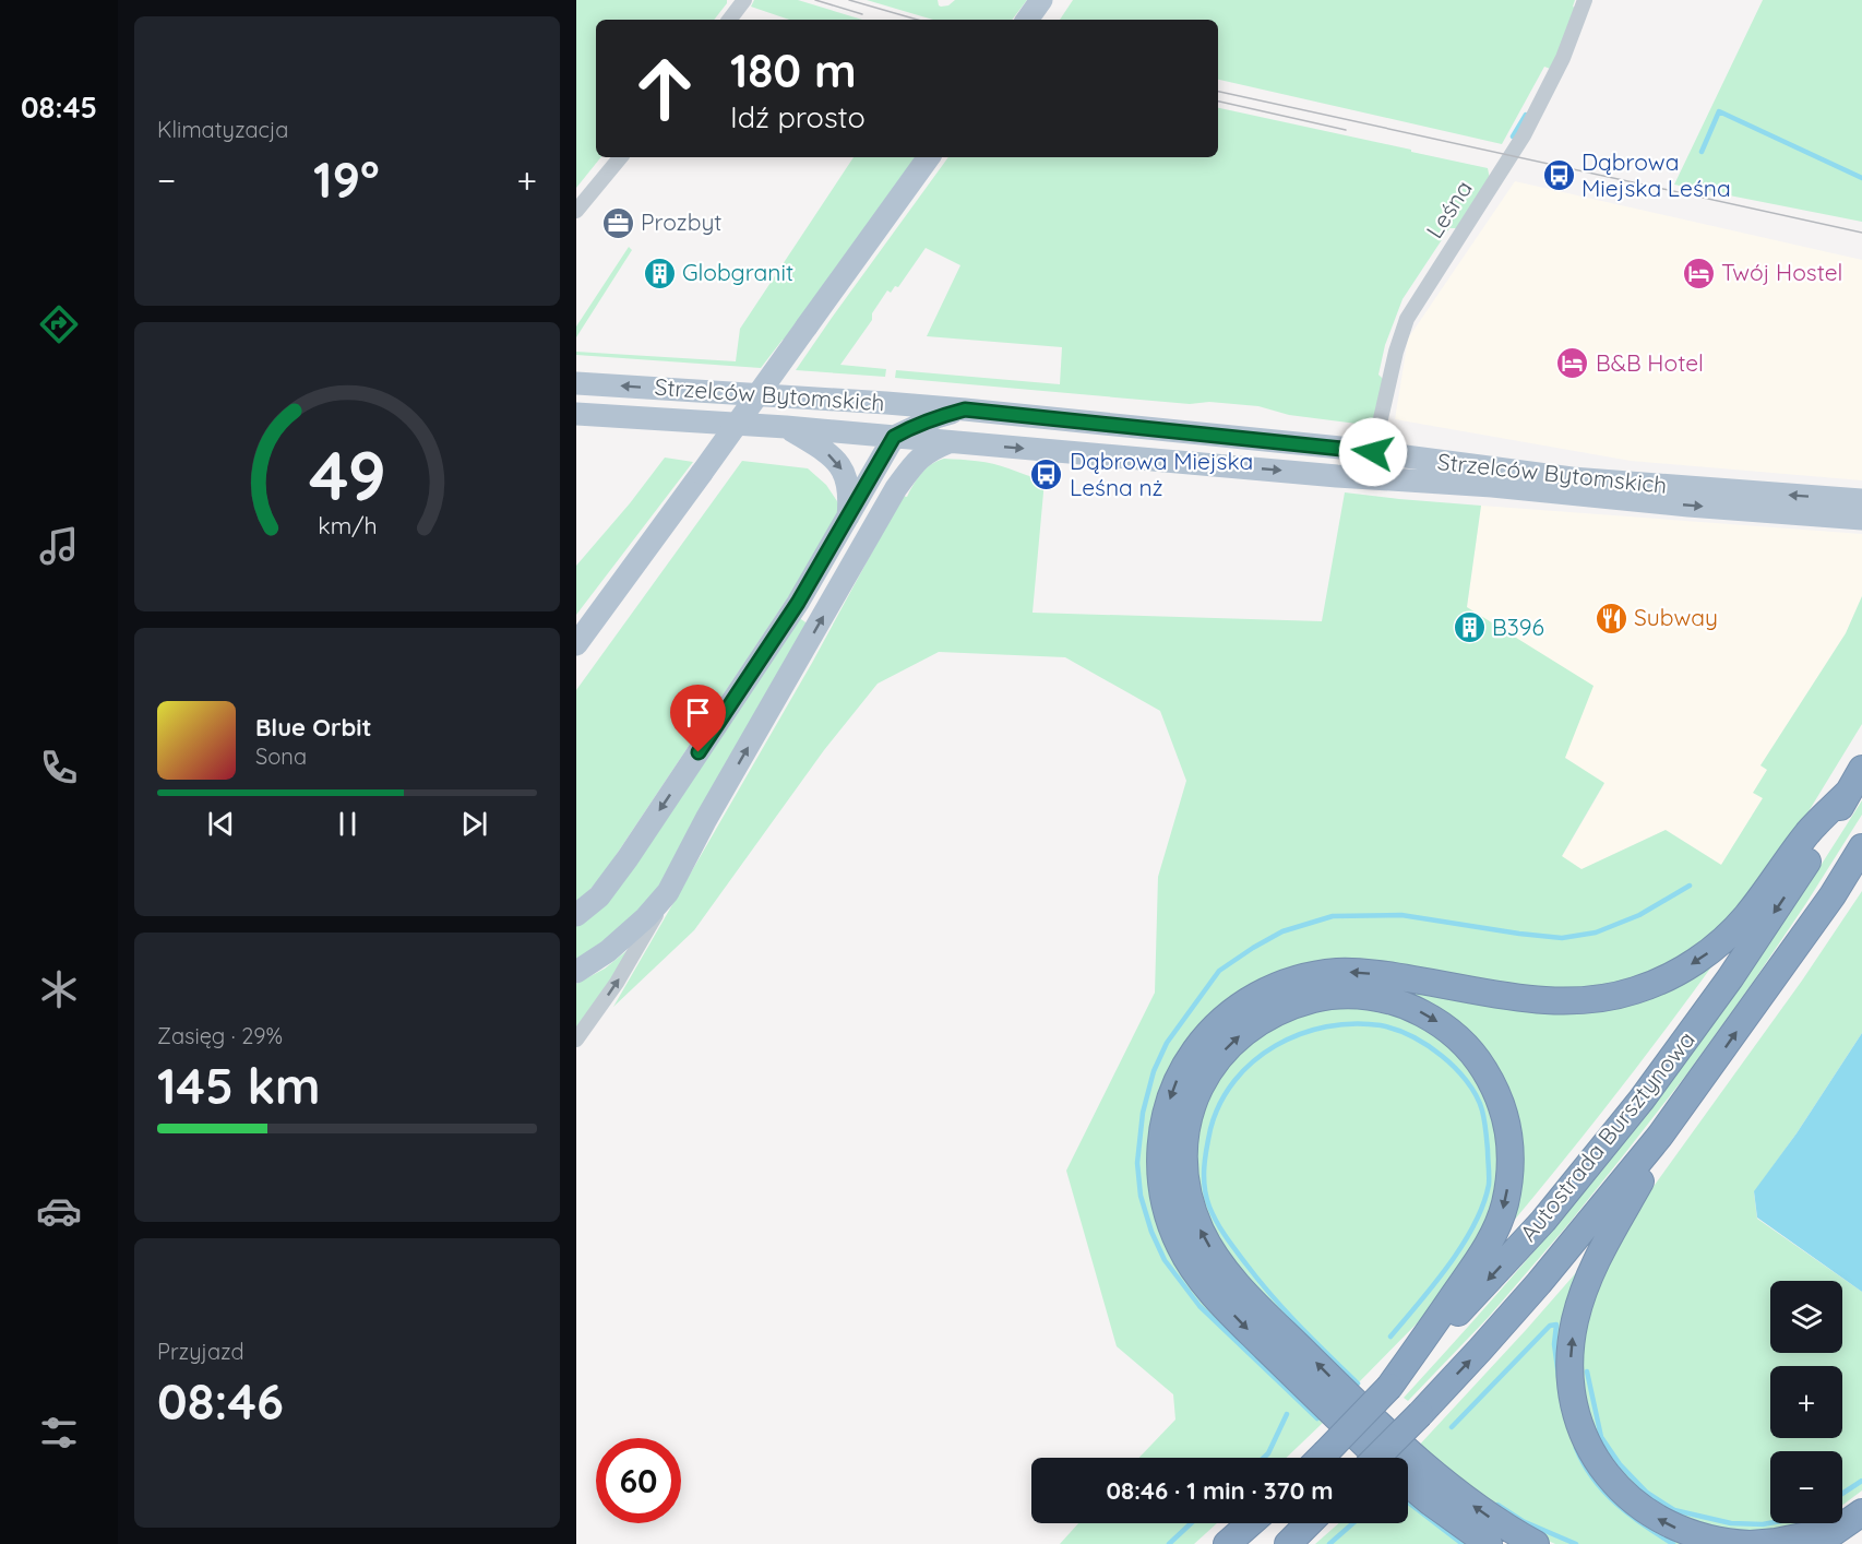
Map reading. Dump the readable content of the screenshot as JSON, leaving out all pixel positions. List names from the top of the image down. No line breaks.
{"streets":{"highway":["Autostrada Bursztynowa"],"main road":["Strzelców Bytomskich"],"street":["Leśna"]},"crossings":[["Leśna","Strzelców Bytomskich"]],"places":{"bus stop":["Dąbrowa Miejska Leśna","Dąbrowa Miejska Leśna nż"],"office":["Prozbyt"],"building":["Globgranit","B396"],"hotel":["Twój Hostel","B&B Hotel"],"restaurant":["Subway"]},"page":{"tabs":"08:45","tile":["Klimatyzacja",["Zasięg · 29%","145 km"],["Przyjazd","08:46"]],"turn":["180 m","Idź prosto"],"heat":["−","19°","+"],"song":["Blue Orbit","Sona"],"map_buttons":["+","−"],"limit":"60","trip":"08:46 · 1 min · 370 m","gauge":["49","km/h"]}}
